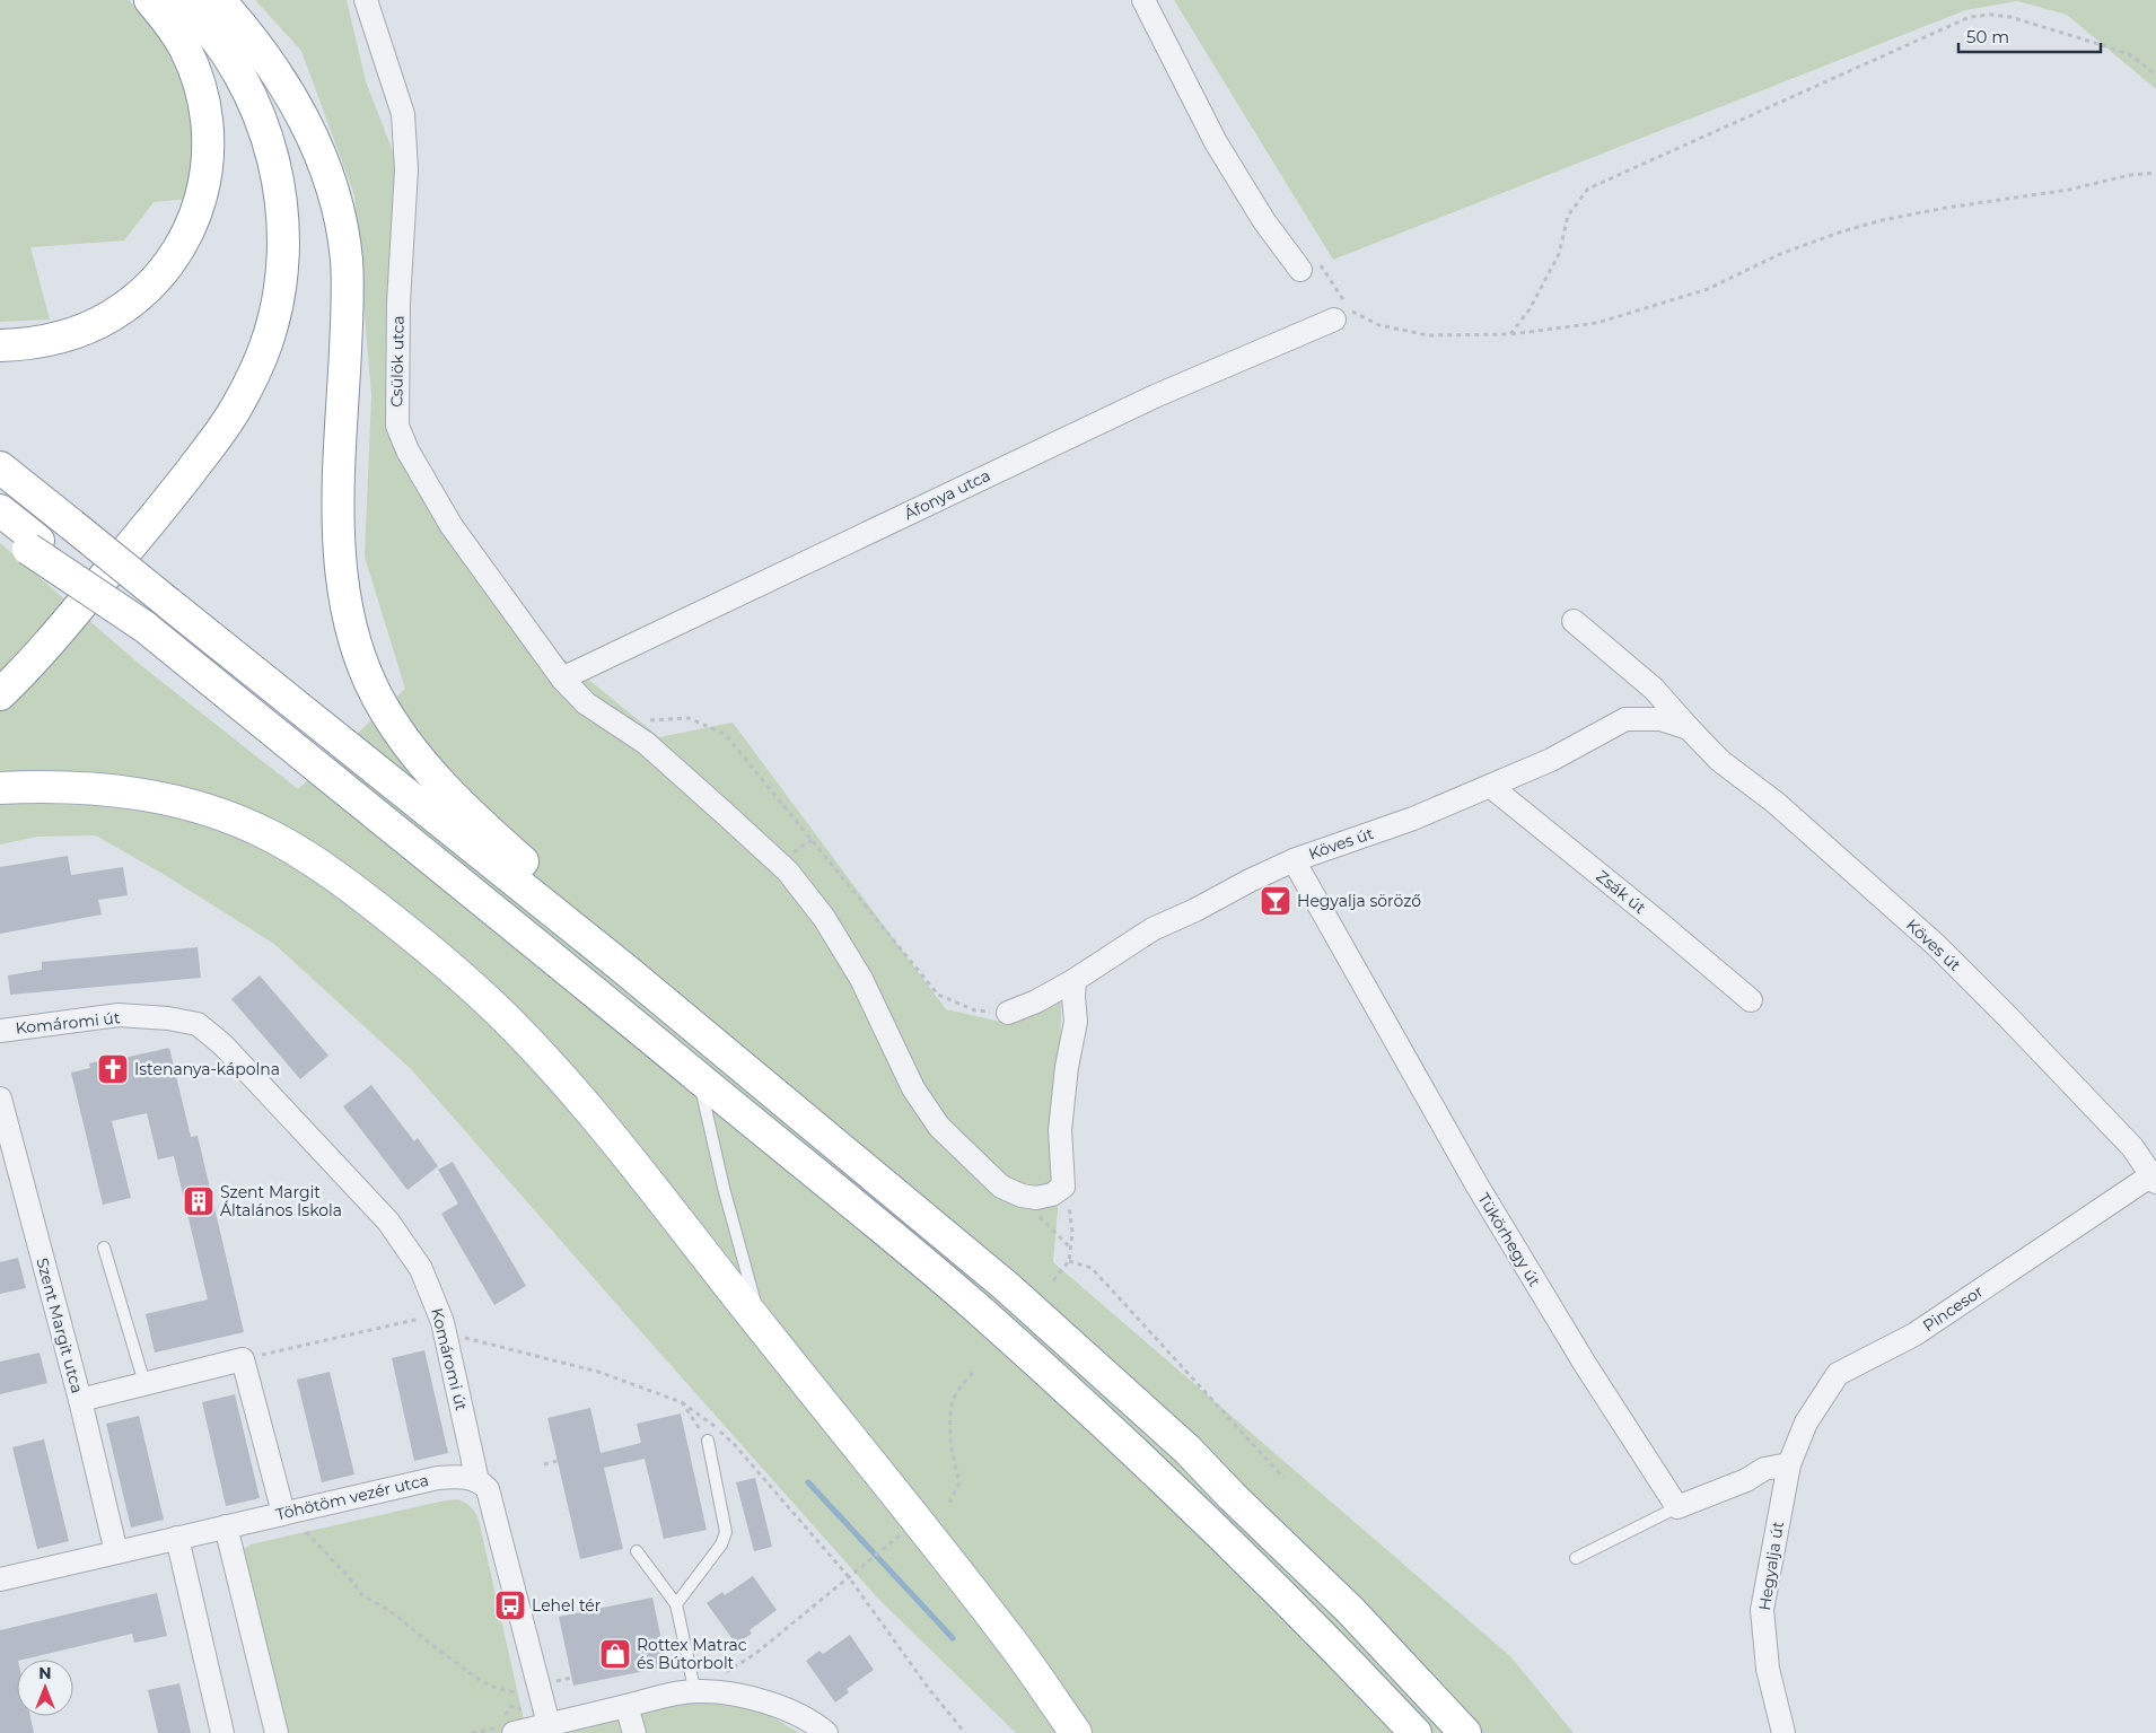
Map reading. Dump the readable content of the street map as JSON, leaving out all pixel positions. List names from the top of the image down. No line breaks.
{"streets":{"street":["Csülök utca","Áfonya utca","Köves út","Zsák út","Komáromi út","Tükörhegy út","Pincesor","Szent Margit utca","Töhötöm vezér utca","Hegyalja út"]},"crossings":[["Csülök utca","Áfonya utca"],["Köves út","Zsák út"],["Köves út","Tükörhegy út"],["Köves út","Pincesor"],["Komáromi út","Töhötöm vezér utca"],["Pincesor","Hegyalja út"],["Szent Margit utca","Töhötöm vezér utca"]],"places":{"bar":["Hegyalja söröző"],"church":["Istenanya-kápolna"],"building":["Szent Margit Általános Iskola"],"bus stop":["Lehel tér"],"shop":["Rottex Matrac és Bútorbolt"]},"scale_bar":"50 m","north":"top"}
